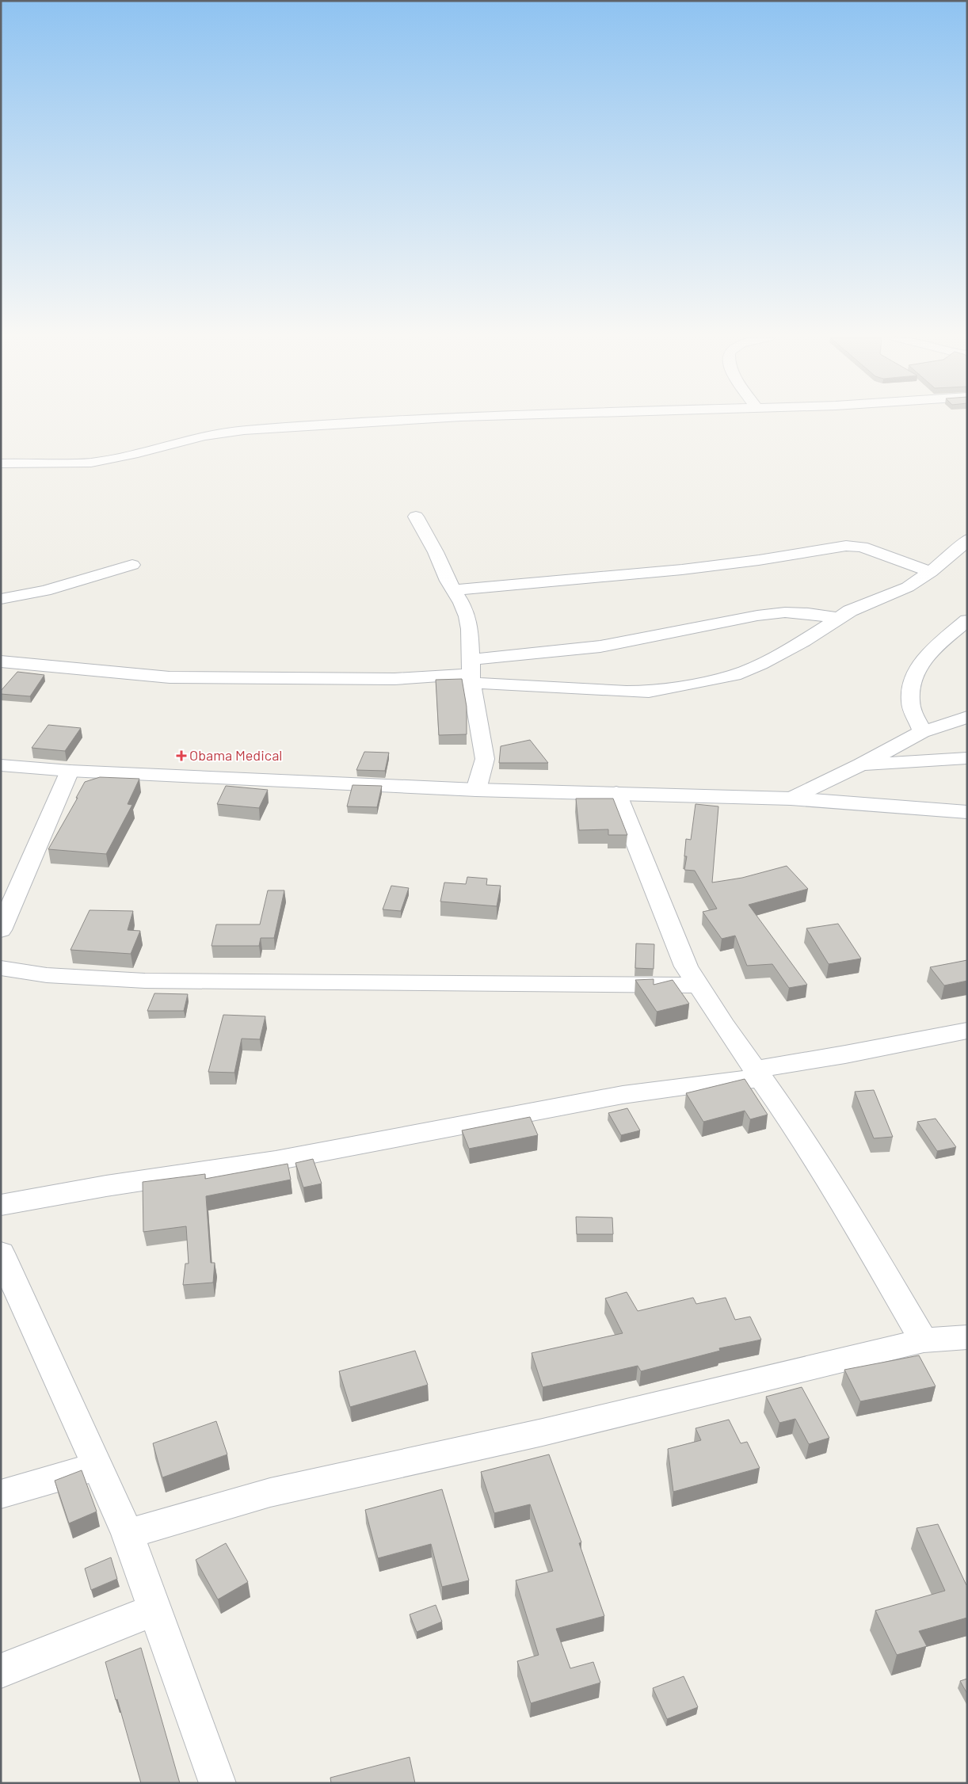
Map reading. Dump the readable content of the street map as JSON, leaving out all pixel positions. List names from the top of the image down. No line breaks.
{"places":{"health":["Obama Medical"]}}
